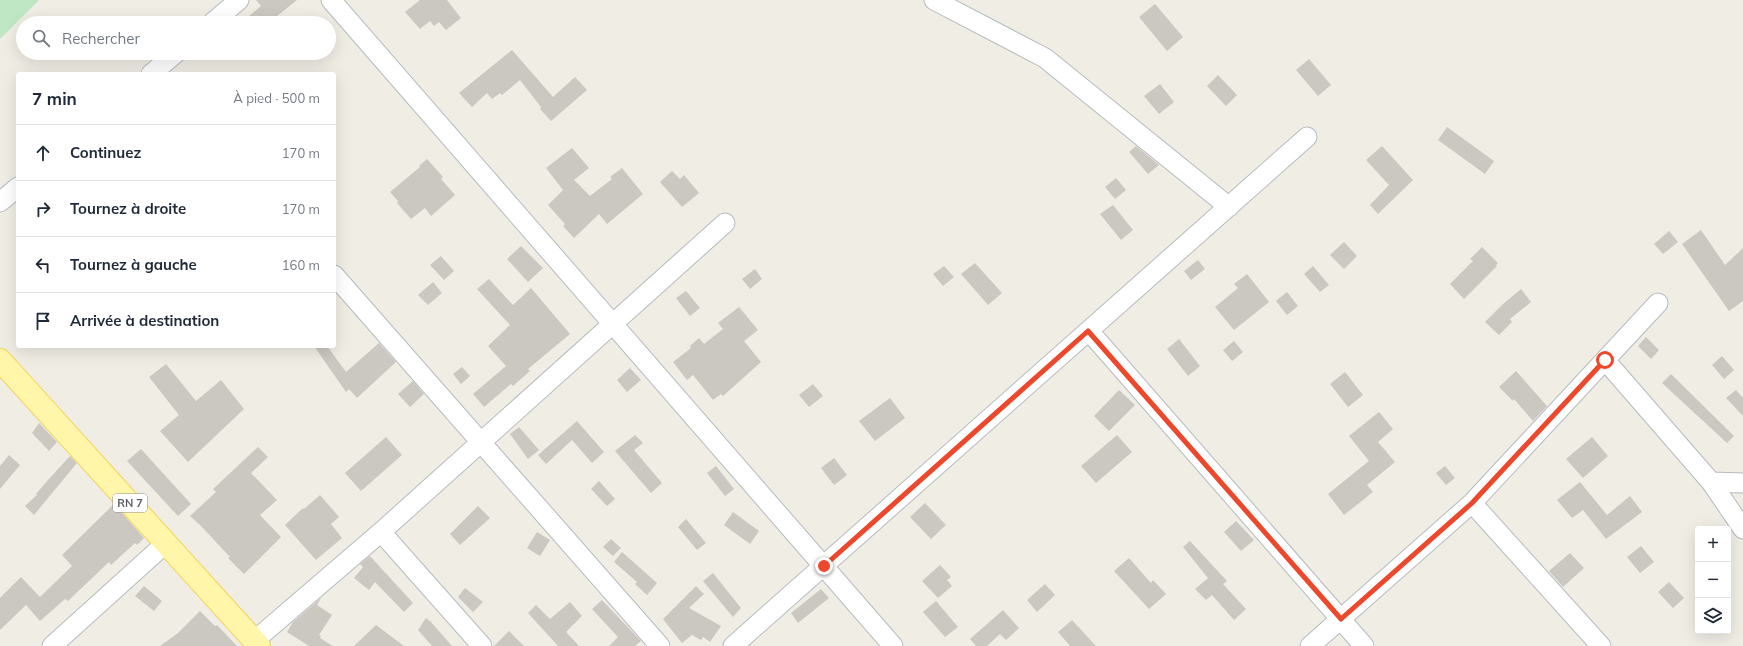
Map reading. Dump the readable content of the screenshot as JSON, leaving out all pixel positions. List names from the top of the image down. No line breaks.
{"streets":{"main road":["RN 7"]},"page":{"search":"Rechercher","heading":["7 min","À pied · 500 m"],"list":[["Continuez","170 m"],["Tournez à droite","170 m"],["Tournez à gauche","160 m"],"Arrivée à destination"],"map_buttons":["+","−"]}}
